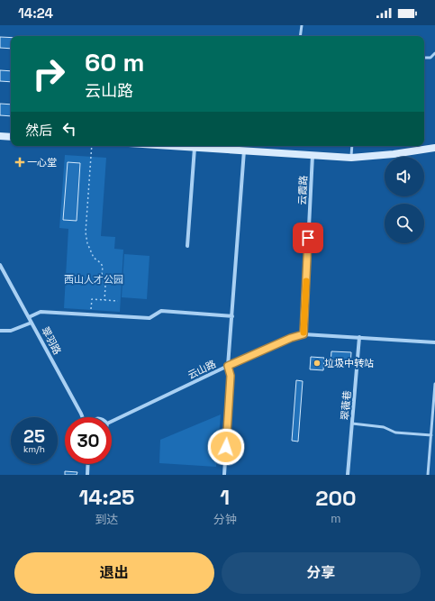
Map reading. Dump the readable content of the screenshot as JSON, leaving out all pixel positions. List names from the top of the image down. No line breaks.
{"streets":{"street":["云霞路","翠羽路","云山路","翠薇巷"]},"crossings":[["云霞路","云山路"],["云山路","翠薇巷"]],"parks":["西山人才公园"],"places":{"health":["一心堂"],"other":["垃圾中转站"]},"page":{"status":"14:24","turn":["60 m","云山路"],"then":"然后","speed":"25 km/h","limit":"30","eta":["14:25","到达","1","分钟","200","m"],"buttons":["退出","分享"]}}
